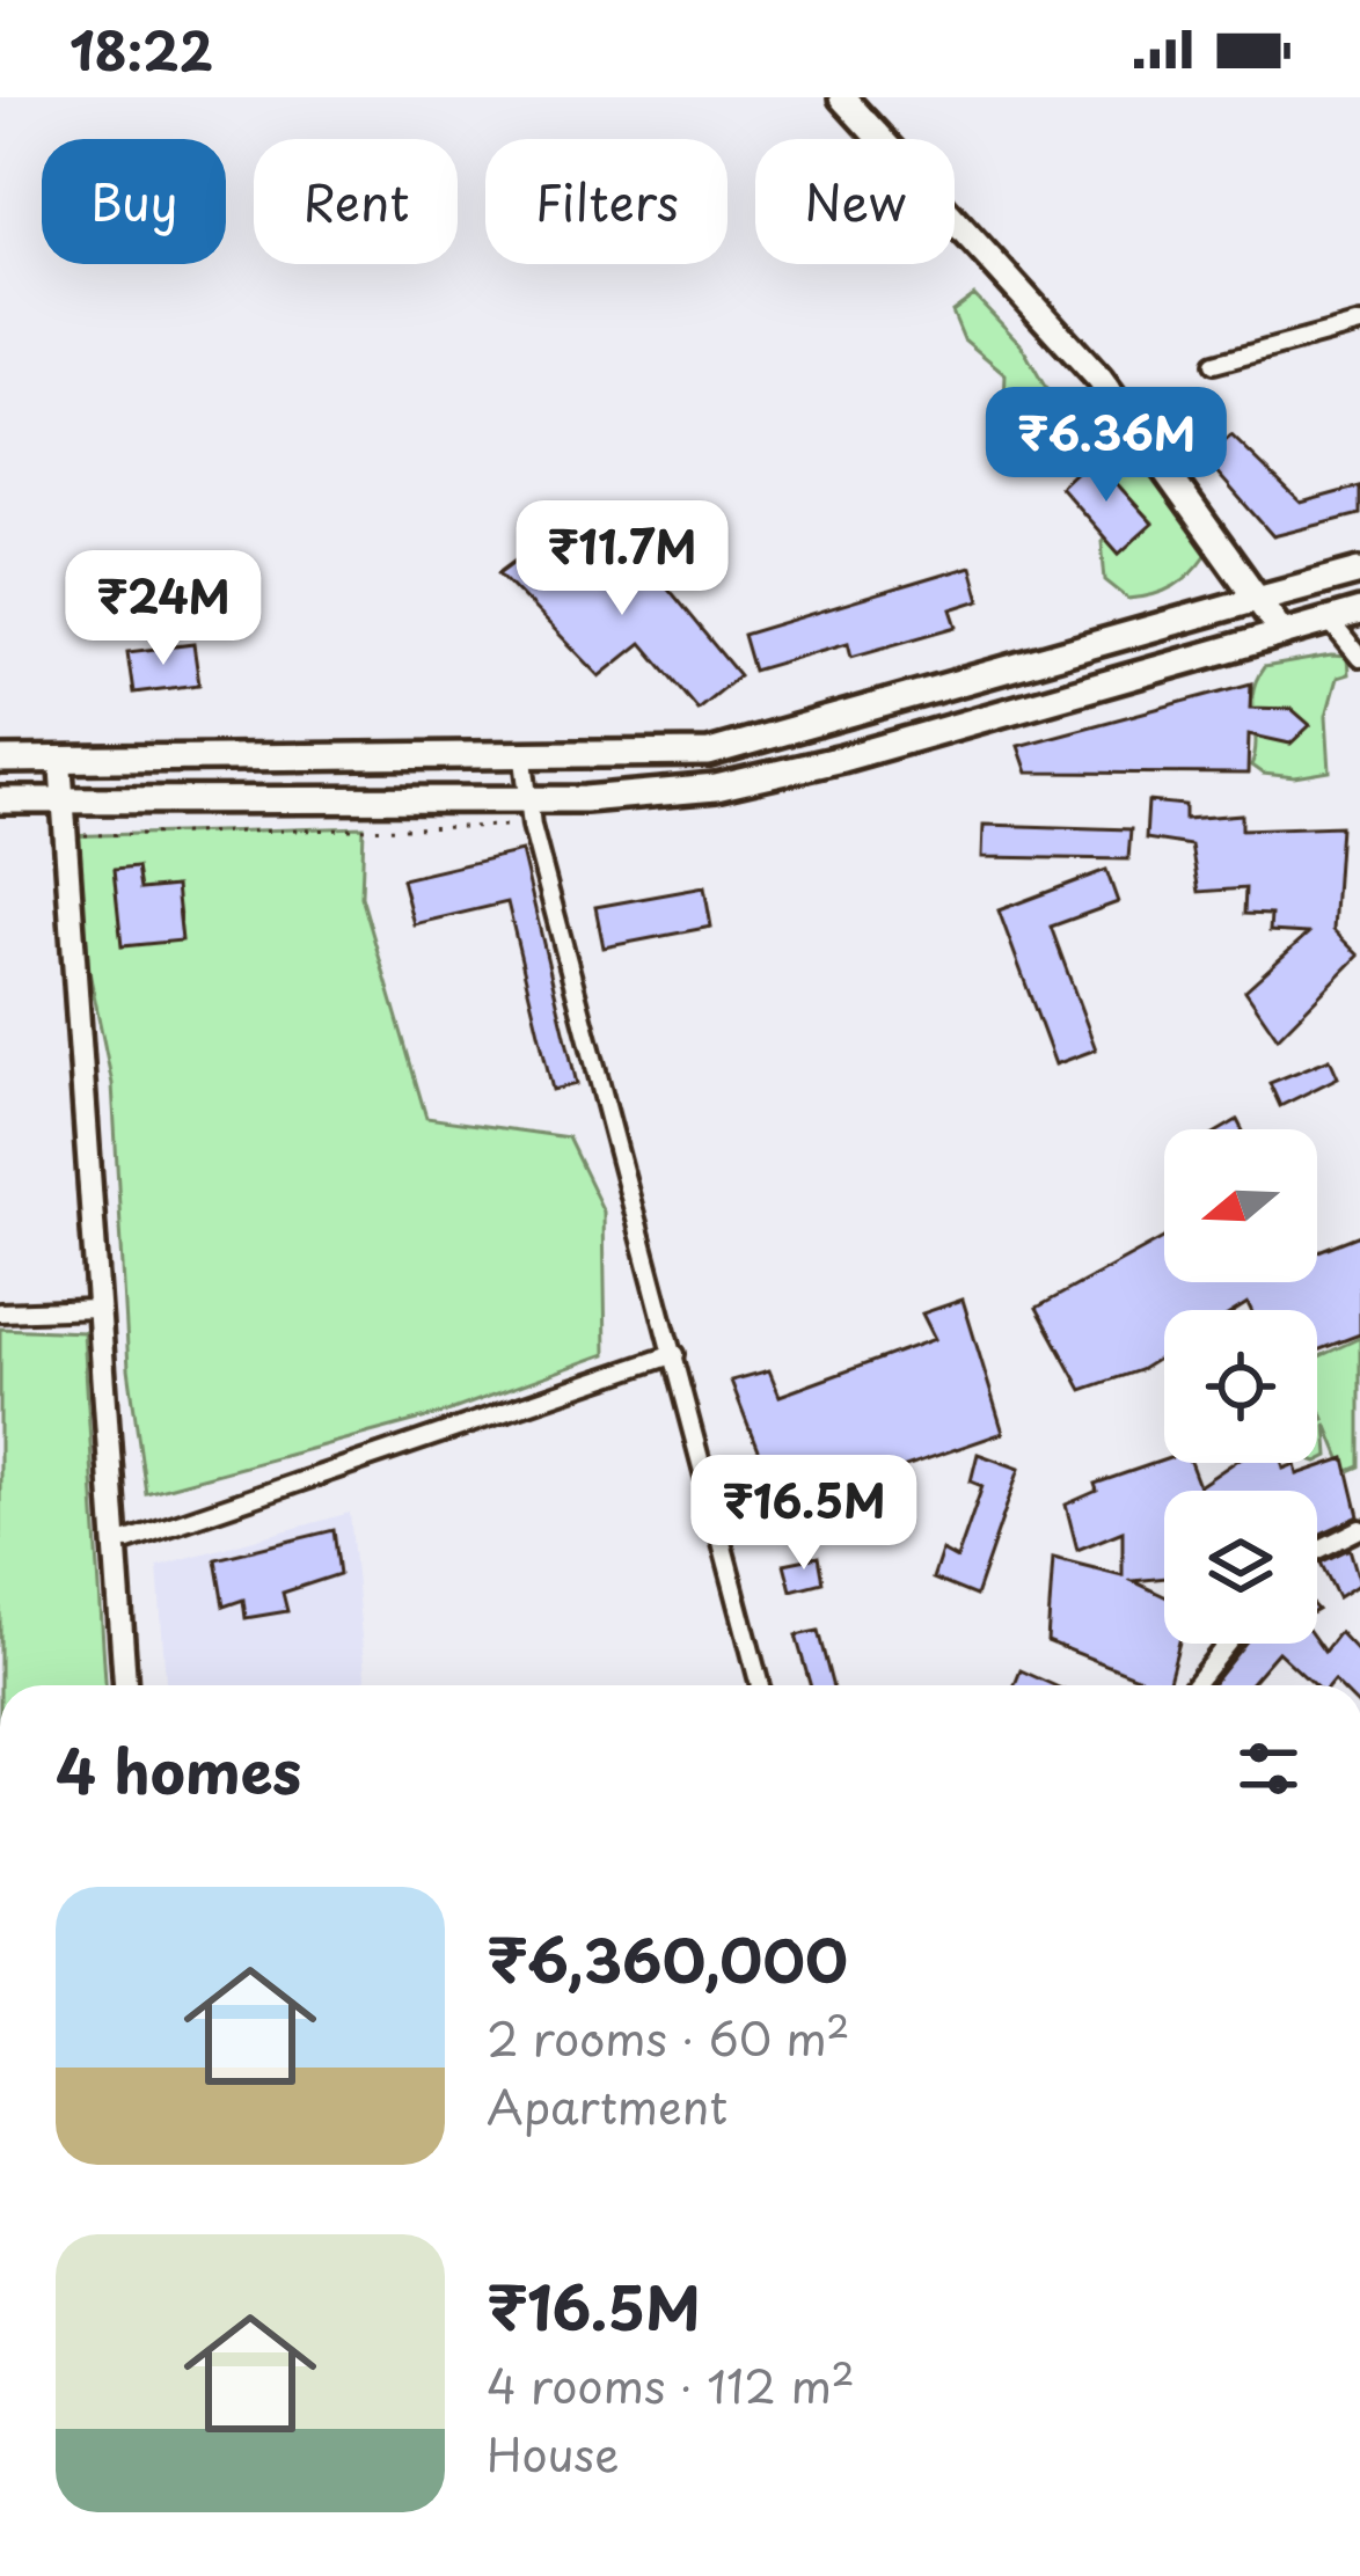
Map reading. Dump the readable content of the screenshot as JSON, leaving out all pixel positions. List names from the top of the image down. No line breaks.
{"north":"left","page":{"status":"18:22","chip":["Buy","Rent","Filters","New"],"price":["₹6.36M","₹11.7M","₹24M","₹16.5M"],"heading":"4 homes","list":[{"name":"₹6,360,000","note":"2 rooms · 60 m² · Apartment"},{"name":"₹16.5M","note":"4 rooms · 112 m² · House"}]}}
